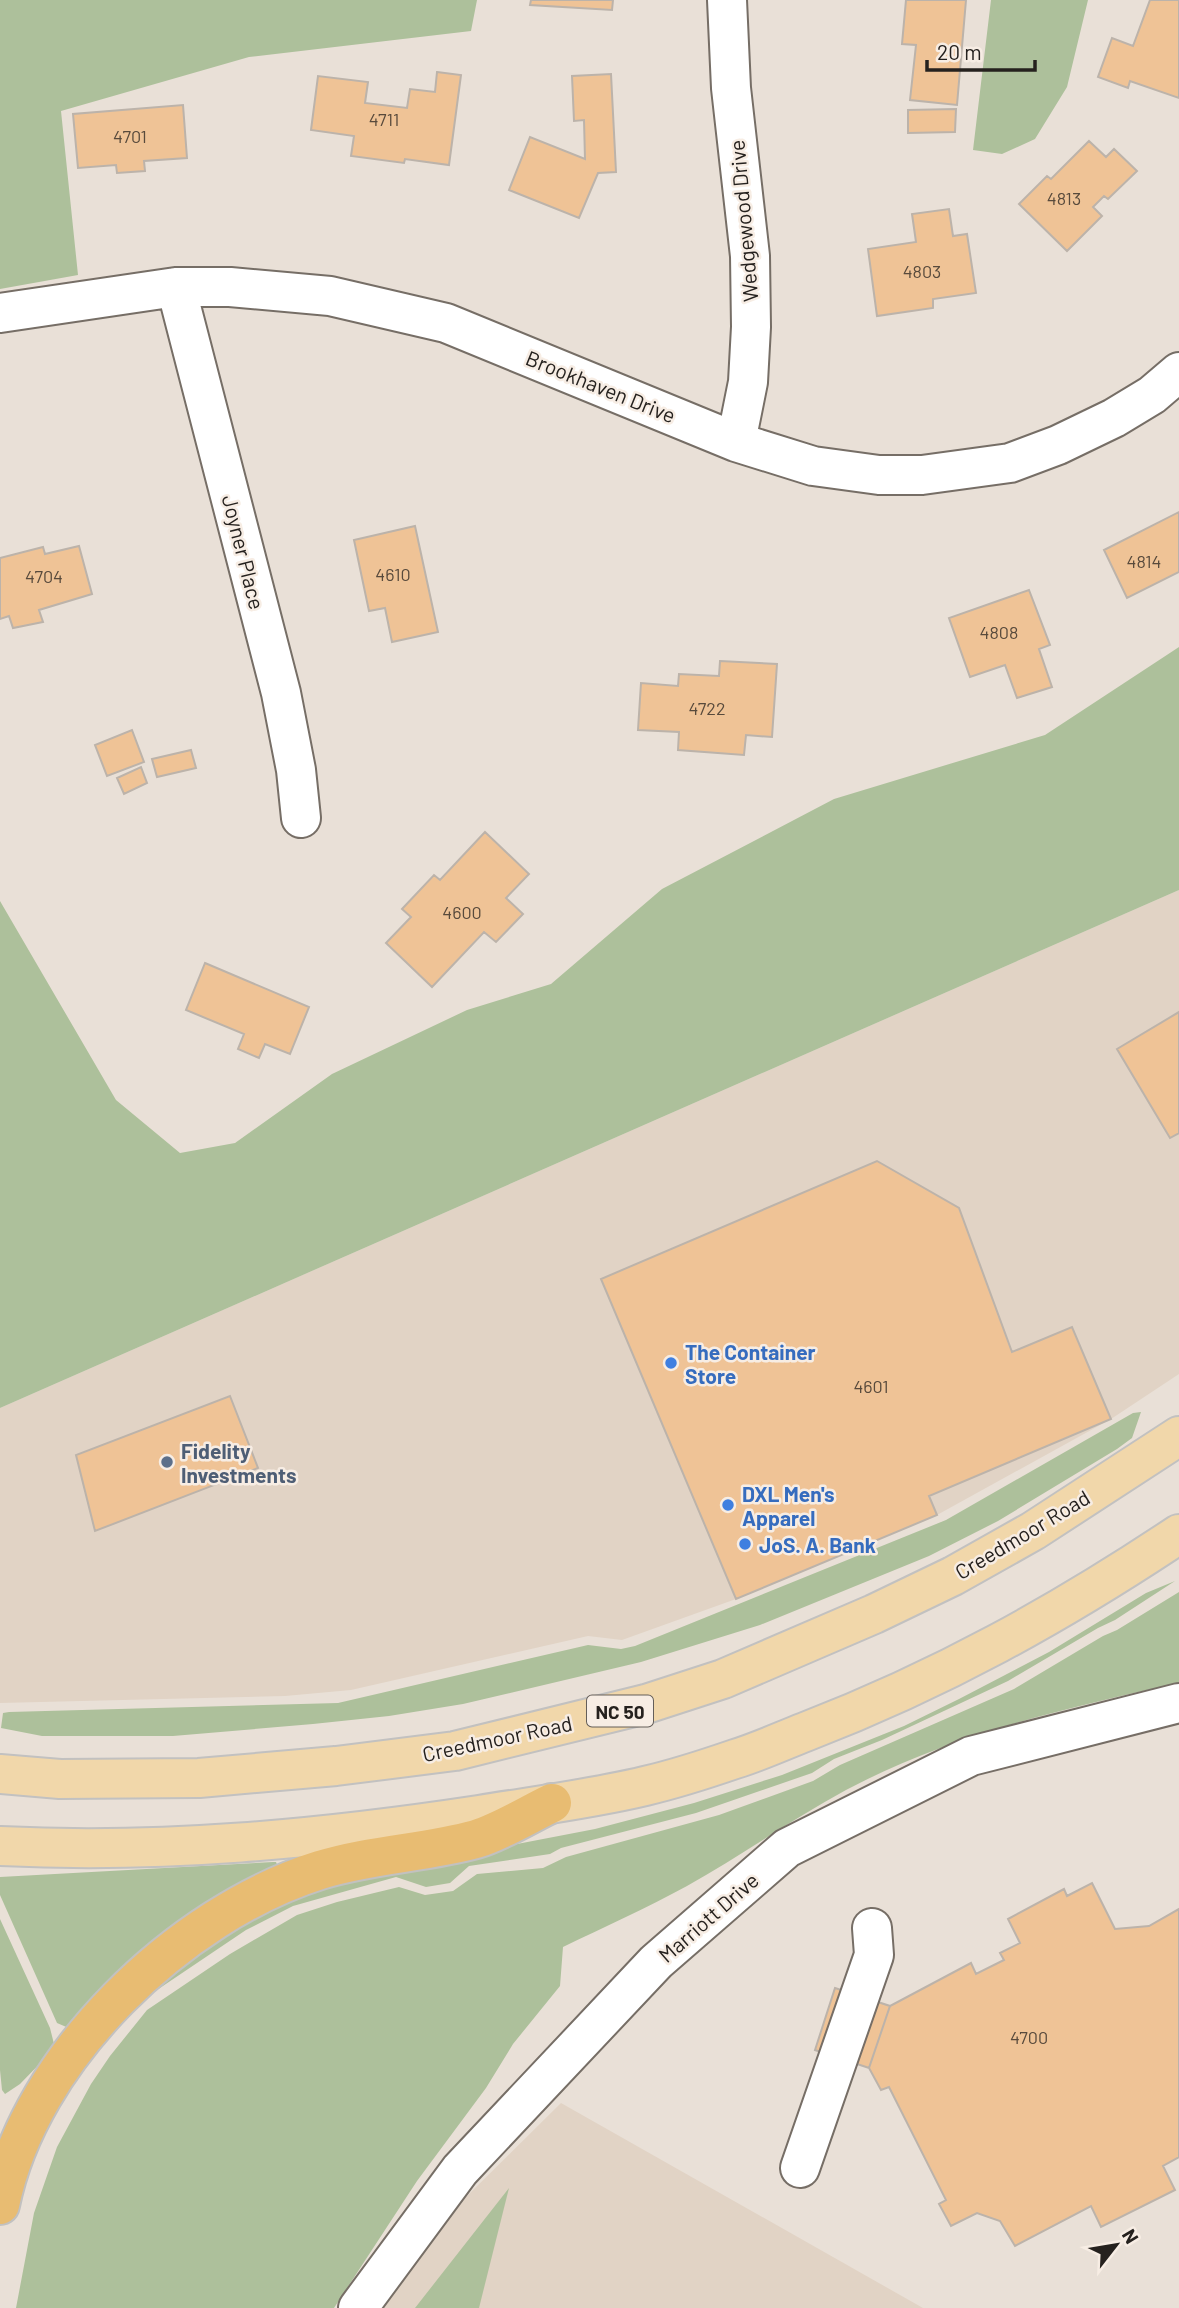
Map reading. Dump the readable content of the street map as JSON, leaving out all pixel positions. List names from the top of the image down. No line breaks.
{"streets":{"main road":["Creedmoor Road","NC 50"],"street":["Wedgewood Drive","Brookhaven Drive","Joyner Place","Marriott Drive"]},"crossings":[["Wedgewood Drive","Brookhaven Drive"],["Brookhaven Drive","Joyner Place"]],"places":["The Container Store","Fidelity Investments","DXL Men's Apparel","JoS. A. Bank"],"house_numbers":["4711","4701","4813","4803","4814","4610","4704","4808","4722","4600","4601","4700"],"scale_bar":"20 m","north":"top right"}
